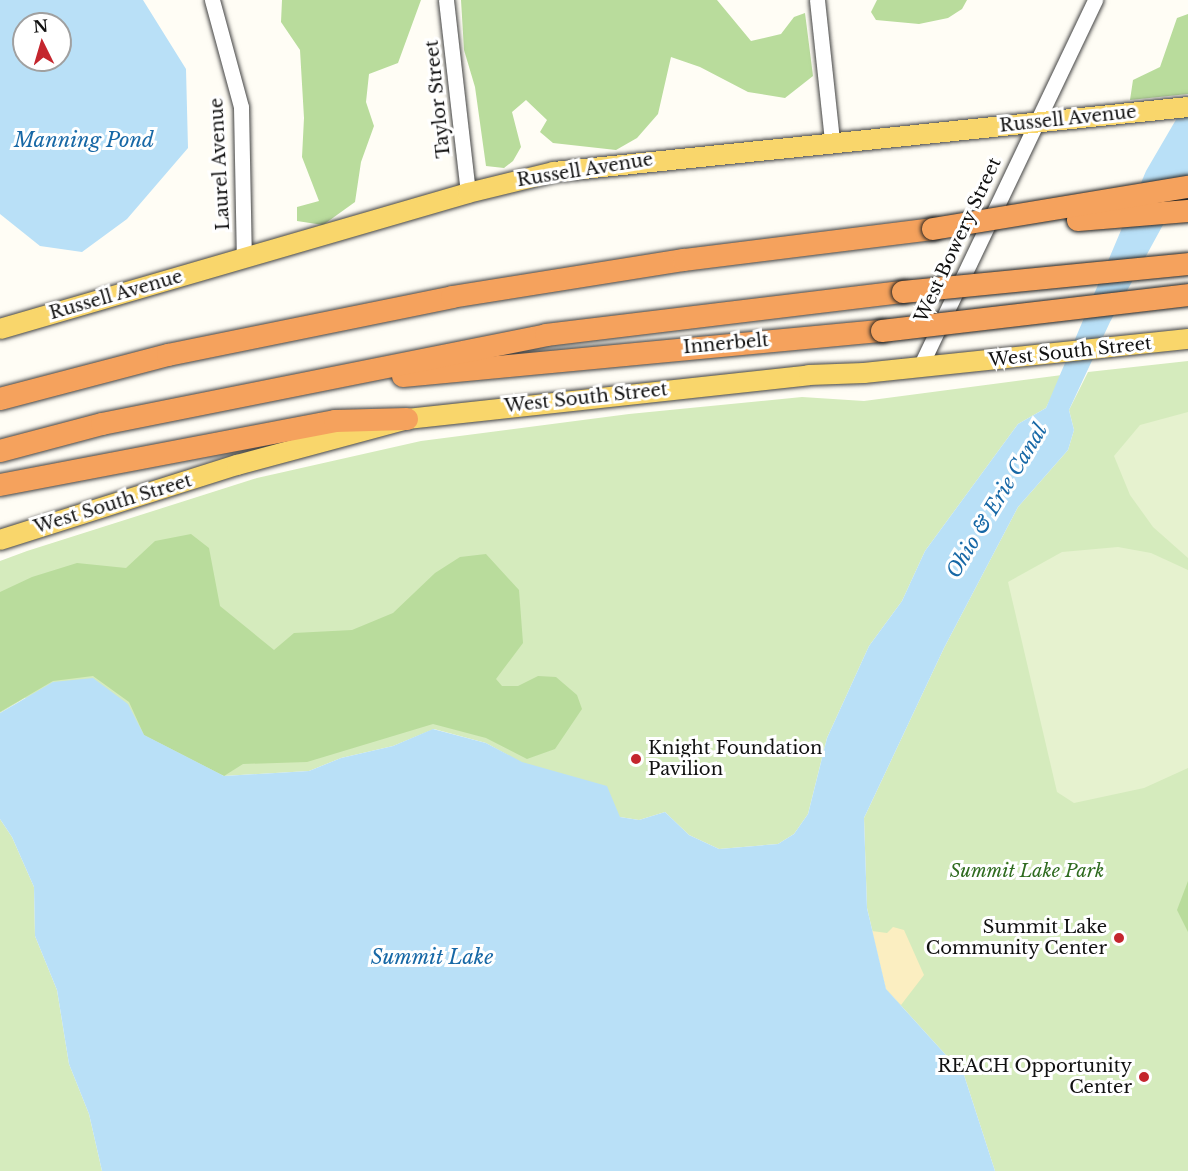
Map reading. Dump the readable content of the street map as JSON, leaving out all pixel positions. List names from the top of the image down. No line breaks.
{"streets":{"highway":["Innerbelt"],"main road":["Russell Avenue","West South Street"],"street":["Taylor Street","Laurel Avenue","West Bowery Street"]},"crossings":[["Taylor Street","Russell Avenue"],["Russell Avenue","Laurel Avenue"],["Russell Avenue","West Bowery Street"],["West Bowery Street","West South Street"]],"water":["Manning Pond","Ohio & Erie Canal","Summit Lake"],"parks":["Summit Lake Park"],"places":["Knight Foundation Pavilion","Summit Lake Community Center","REACH Opportunity Center"],"north":"top"}
